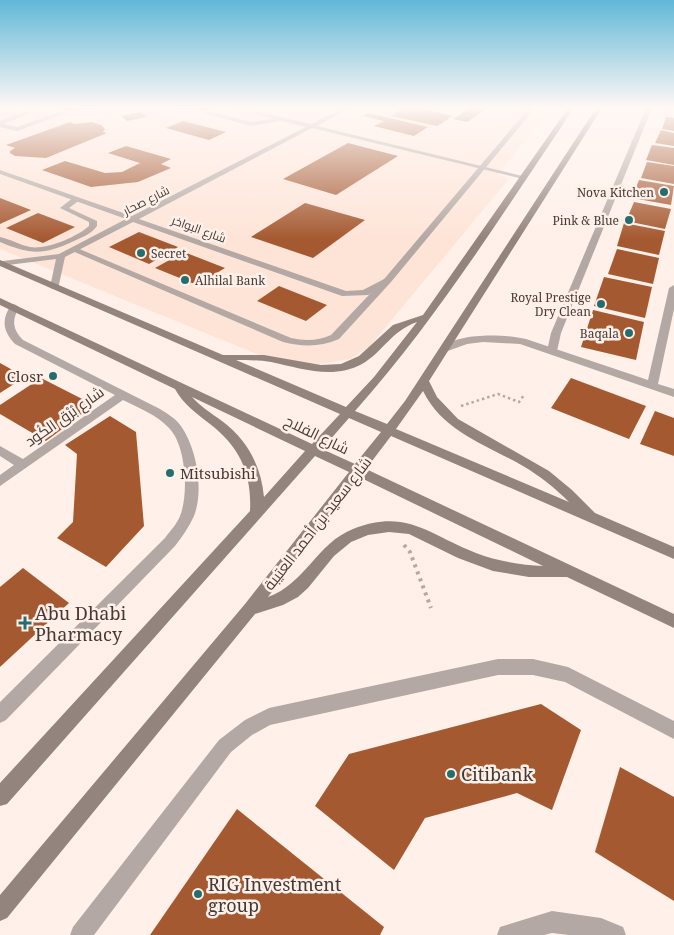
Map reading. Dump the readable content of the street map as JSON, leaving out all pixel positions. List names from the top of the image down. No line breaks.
{"streets":{"main road":["شارع الفلاح","شارع سعيد بن أحمد العتيبة"],"street":["شارع صحار","شارع البواخر","شارع بُرْق الكُود"]},"crossings":[["شارع صحار","شارع البواخر"],["شارع صحار","شارع الفلاح"],["شارع الفلاح","شارع سعيد بن أحمد العتيبة"]],"places":{"other":["Nova Kitchen","Pink & Blue","Secret","Alhilal Bank","Royal Prestige Dry Clean","Baqala","Closr","Mitsubishi","Citibank","RIG Investment group"],"health":["Abu Dhabi Pharmacy"]}}
